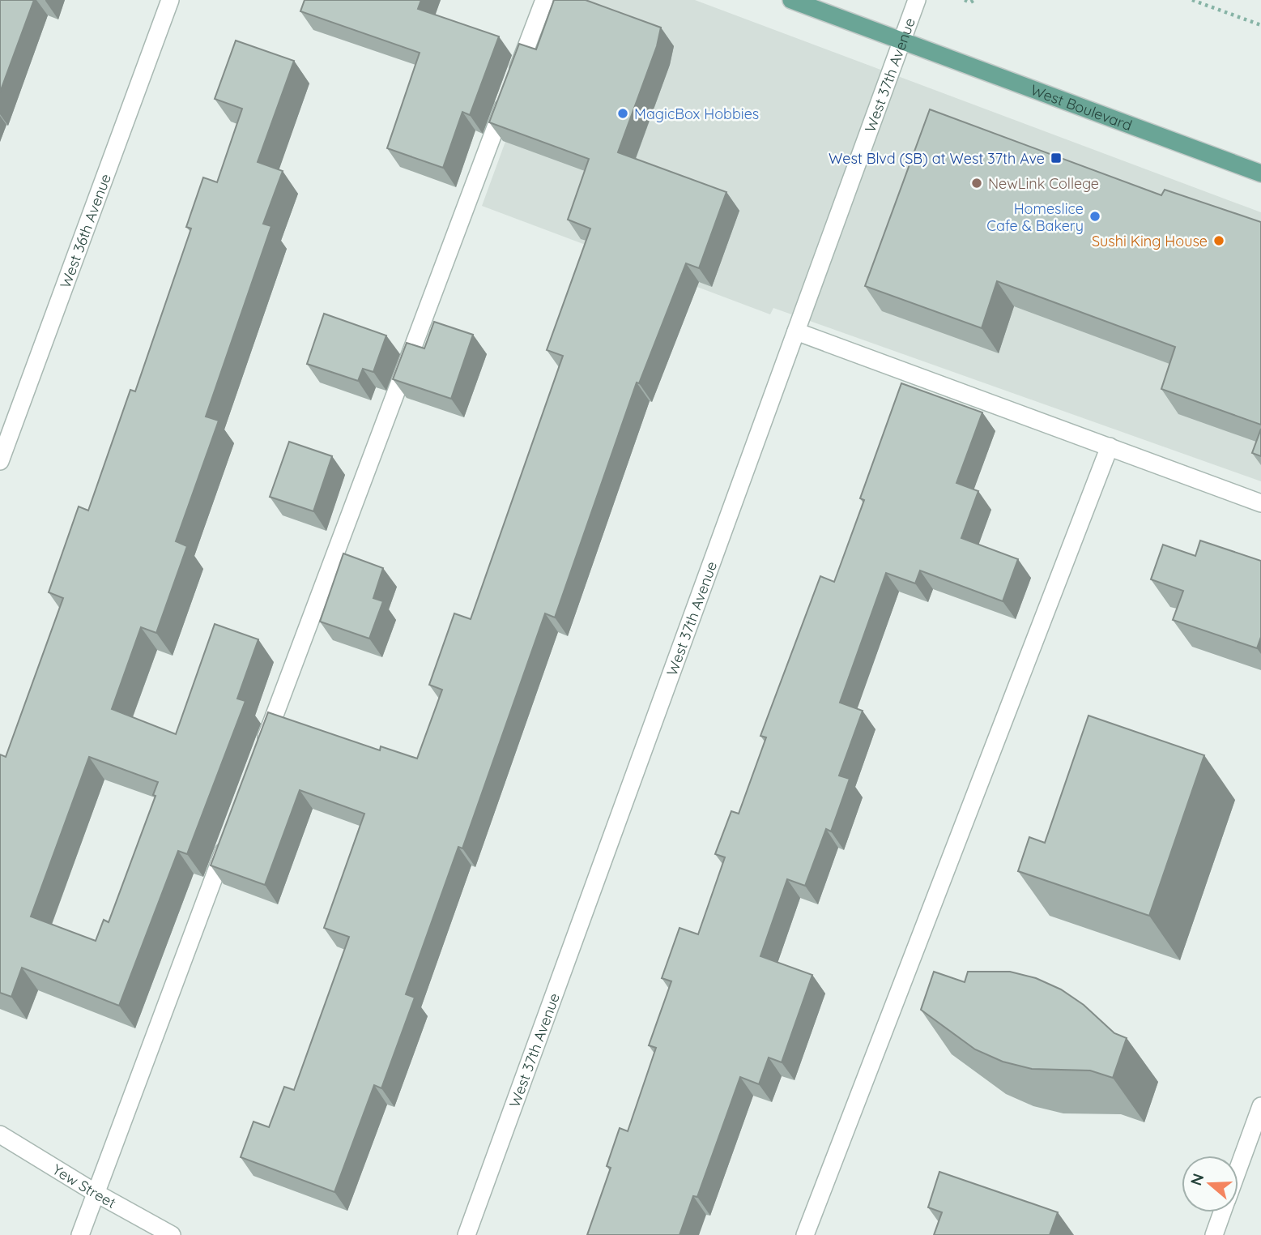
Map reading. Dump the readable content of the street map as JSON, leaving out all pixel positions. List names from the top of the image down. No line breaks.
{"streets":{"main road":["West Boulevard"],"street":["West 37th Avenue","West 36th Avenue","Yew Street"]},"crossings":[["West 37th Avenue","West Boulevard"]],"places":{"other":["MagicBox Hobbies","NewLink College","Homeslice Cafe & Bakery","Sushi King House"],"transit":["West Blvd (SB) at West 37th Ave"]},"north":"left"}
